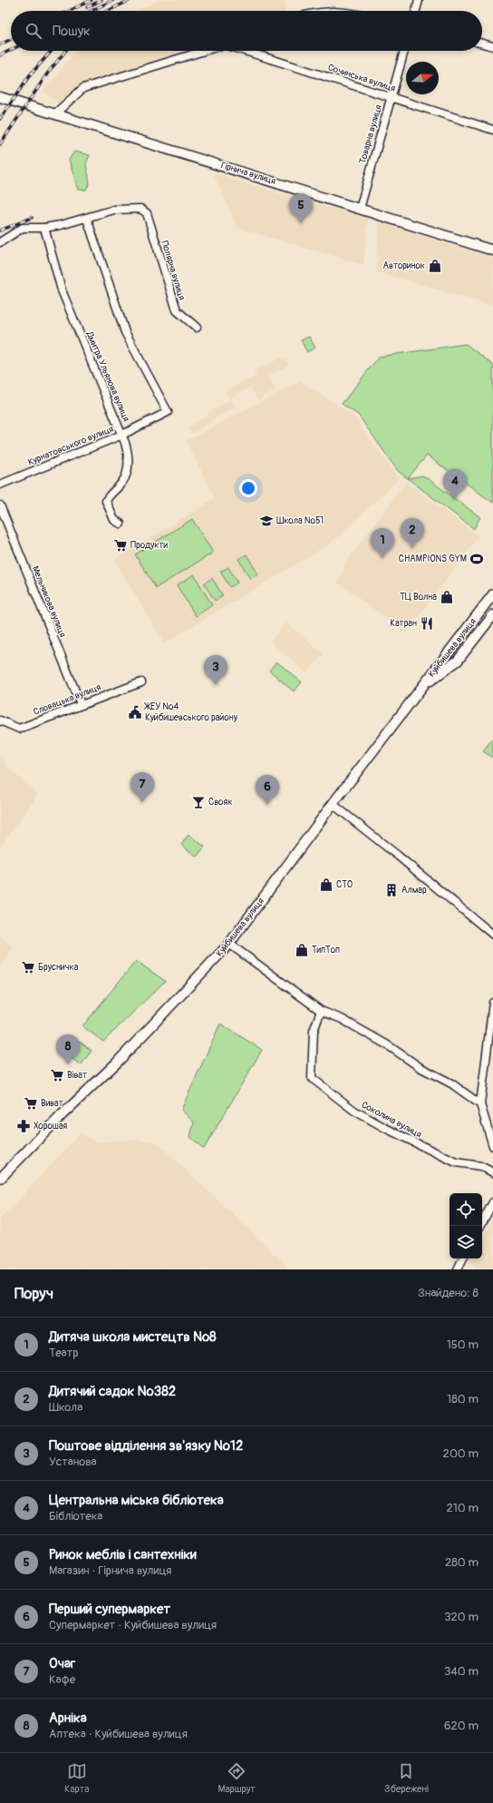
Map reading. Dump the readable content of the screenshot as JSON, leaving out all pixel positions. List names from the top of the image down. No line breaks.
{"streets":{"main road":["Гірнича вулиця","Куйбишева вулиця"],"street":["Сочинська вулиця","Товарна вулиця","Полярна вулиця","Дмитра Ульянова вулиця","Курнатовського вулиця","Мельникова вулиця","Словацька вулиця","Соколина вулиця"]},"crossings":[["Сочинська вулиця","Товарна вулиця"],["Товарна вулиця","Гірнича вулиця"],["Полярна вулиця","Курнатовського вулиця"],["Дмитра Ульянова вулиця","Курнатовського вулиця"],["Мельникова вулиця","Словацька вулиця"]],"places":{"shop":["Авторинок","ТЦ Волна","СТО","ТипТоп"],"school or university":["Школа №51"],"supermarket":["Продукти","Брусничка","Віват","Виват"],"sports":["CHAMPIONS GYM"],"restaurant":["Катран"],"public building":["ЖЕУ №4 Куйбишевського району"],"bar":["Свояк"],"building":["Алмар"],"pharmacy":["Хорошая"]},"north":"right","page":{"search":"Пошук","pins":["5","4","2","1","3","7","6","8"],"heading":["Поруч","Знайдено: 8"],"list":[{"mark":"1","name":"Дитяча школа мистецтв №8","note":"Театр","value":"150 m"},{"mark":"2","name":"Дитячий садок №382","note":"Школа","value":"180 m"},{"mark":"3","name":"Поштове відділення зв'язку №12","note":"Установа","value":"200 m"},{"mark":"4","name":"Центральна міська бібліотека","note":"Бібліотека","value":"210 m"},{"mark":"5","name":"Ринок меблів і сантехніки","note":"Магазин · Гірнича вулиця","value":"280 m"},{"mark":"6","name":"Перший супермаркет","note":"Супермаркет · Куйбишева вулиця","value":"320 m"},{"mark":"7","name":"Очаг","note":"Кафе","value":"340 m"},{"mark":"8","name":"Арніка","note":"Аптека · Куйбишева вулиця","value":"620 m"}],"nav":["Карта","Маршрут","Збережені"]}}
